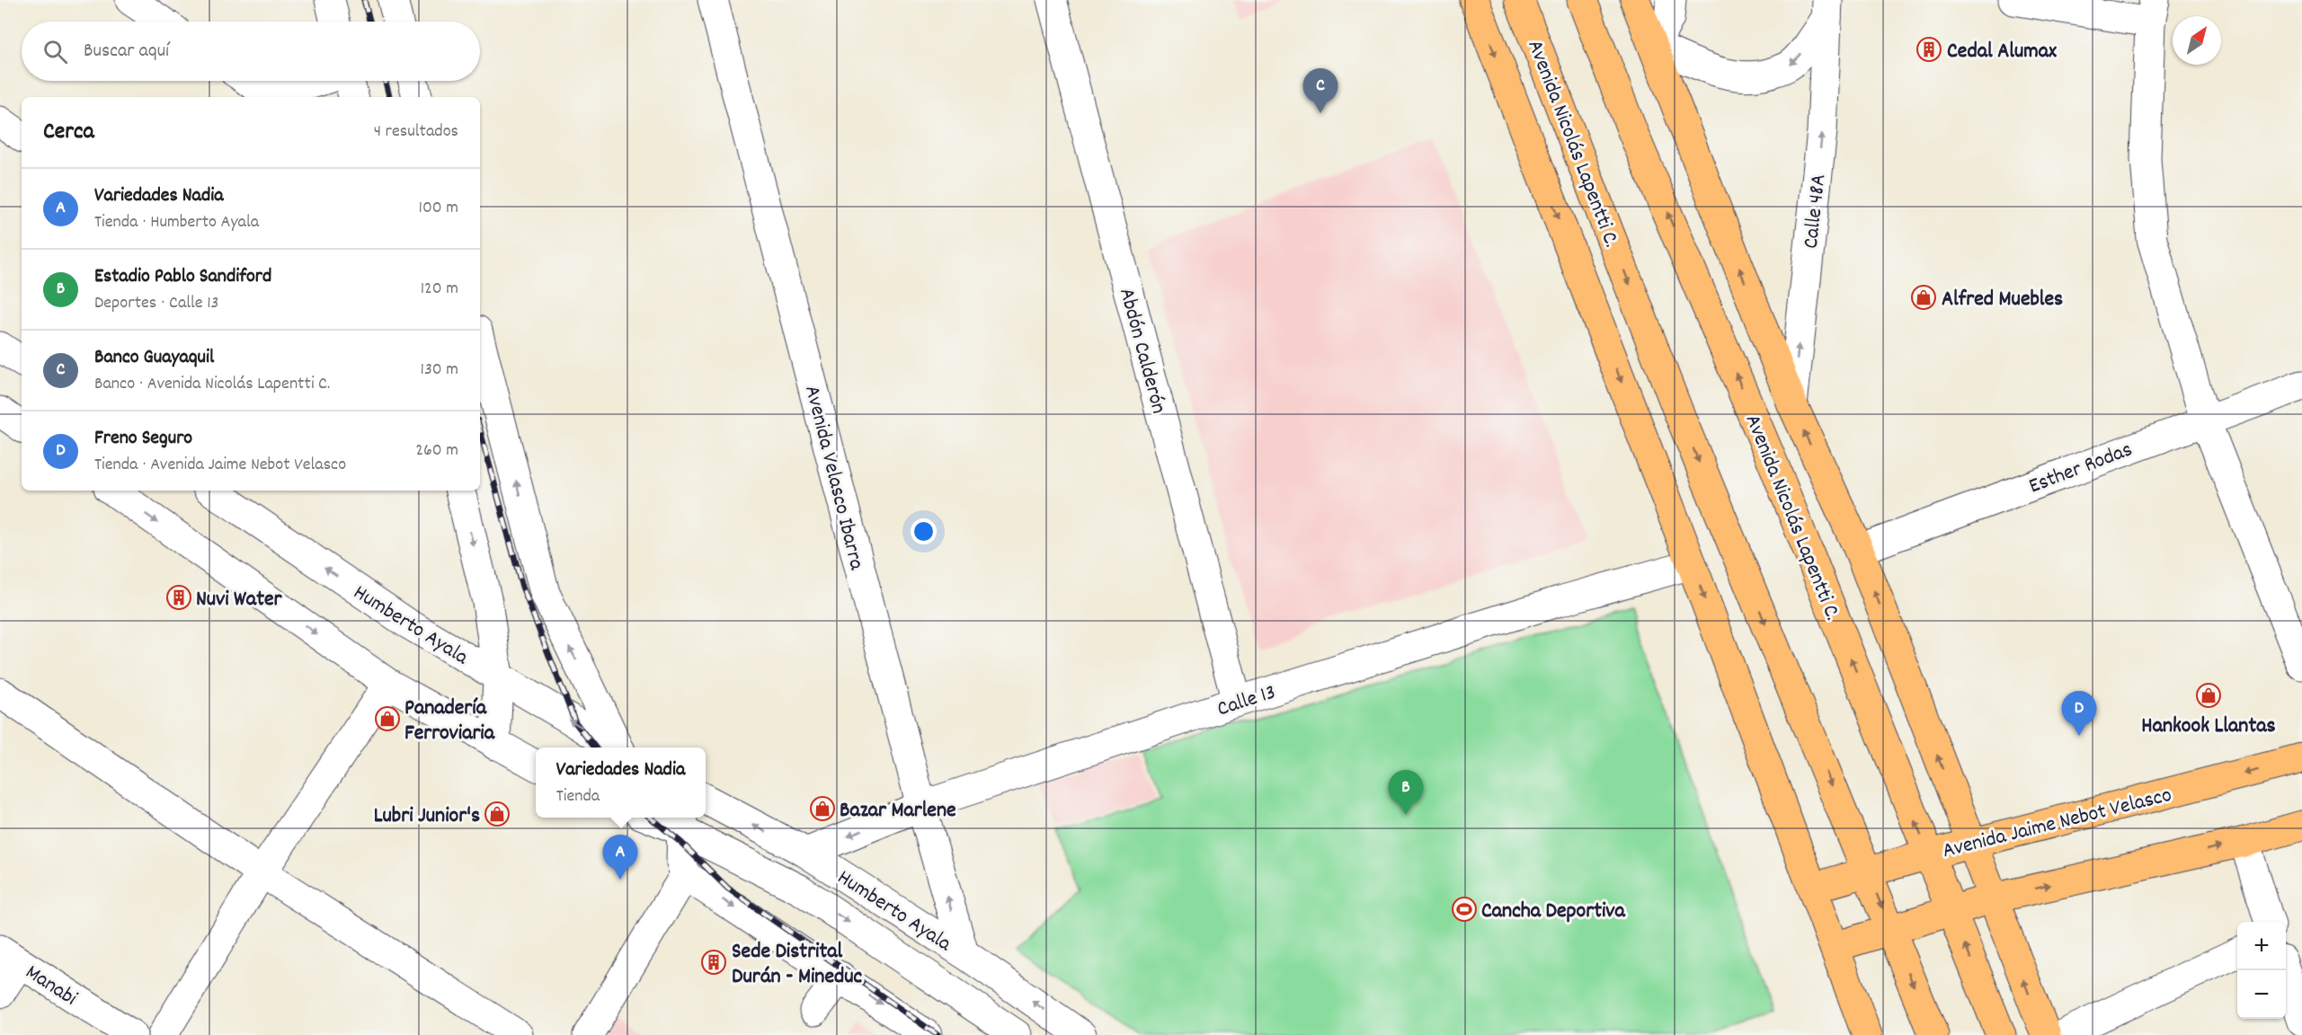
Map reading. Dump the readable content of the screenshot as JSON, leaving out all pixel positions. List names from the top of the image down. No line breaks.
{"streets":{"main road":["Avenida Nicolás Lapentti C.","Avenida Jaime Nebot Velasco"],"street":["Calle 48A","Abdón Calderón","Esther Rodas","Avenida Velasco Ibarra","Humberto Ayala","Calle 13","Manabi"]},"crossings":[["Avenida Nicolás Lapentti C.","Calle 48A"],["Avenida Nicolás Lapentti C.","Esther Rodas"],["Avenida Nicolás Lapentti C.","Calle 13"],["Avenida Nicolás Lapentti C.","Avenida Jaime Nebot Velasco"],["Abdón Calderón","Calle 13"],["Avenida Velasco Ibarra","Humberto Ayala"],["Avenida Velasco Ibarra","Calle 13"],["Humberto Ayala","Calle 13"]],"places":{"building":["Cedal Alumax","Nuvi Water","Sede Distrital Durán - Mineduc"],"shop":["Alfred Muebles","Hankook Llantas","Panadería Ferroviaria","Bazar Marlene","Lubri Junior's"],"sports":["Cancha Deportiva"]},"north":"top right","page":{"search":"Buscar aquí","pins":["C","D","B","A"],"heading":["Cerca","4 resultados"],"list":[{"mark":"A","name":"Variedades Nadia","note":"Tienda · Humberto Ayala","value":"100 m"},{"mark":"B","name":"Estadio Pablo Sandiford","note":"Deportes · Calle 13","value":"120 m"},{"mark":"C","name":"Banco Guayaquil","note":"Banco · Avenida Nicolás Lapentti C.","value":"130 m"},{"mark":"D","name":"Freno Seguro","note":"Tienda · Avenida Jaime Nebot Velasco","value":"260 m"}],"popup":["Variedades Nadia","Tienda"],"map_buttons":["+","−"]}}
